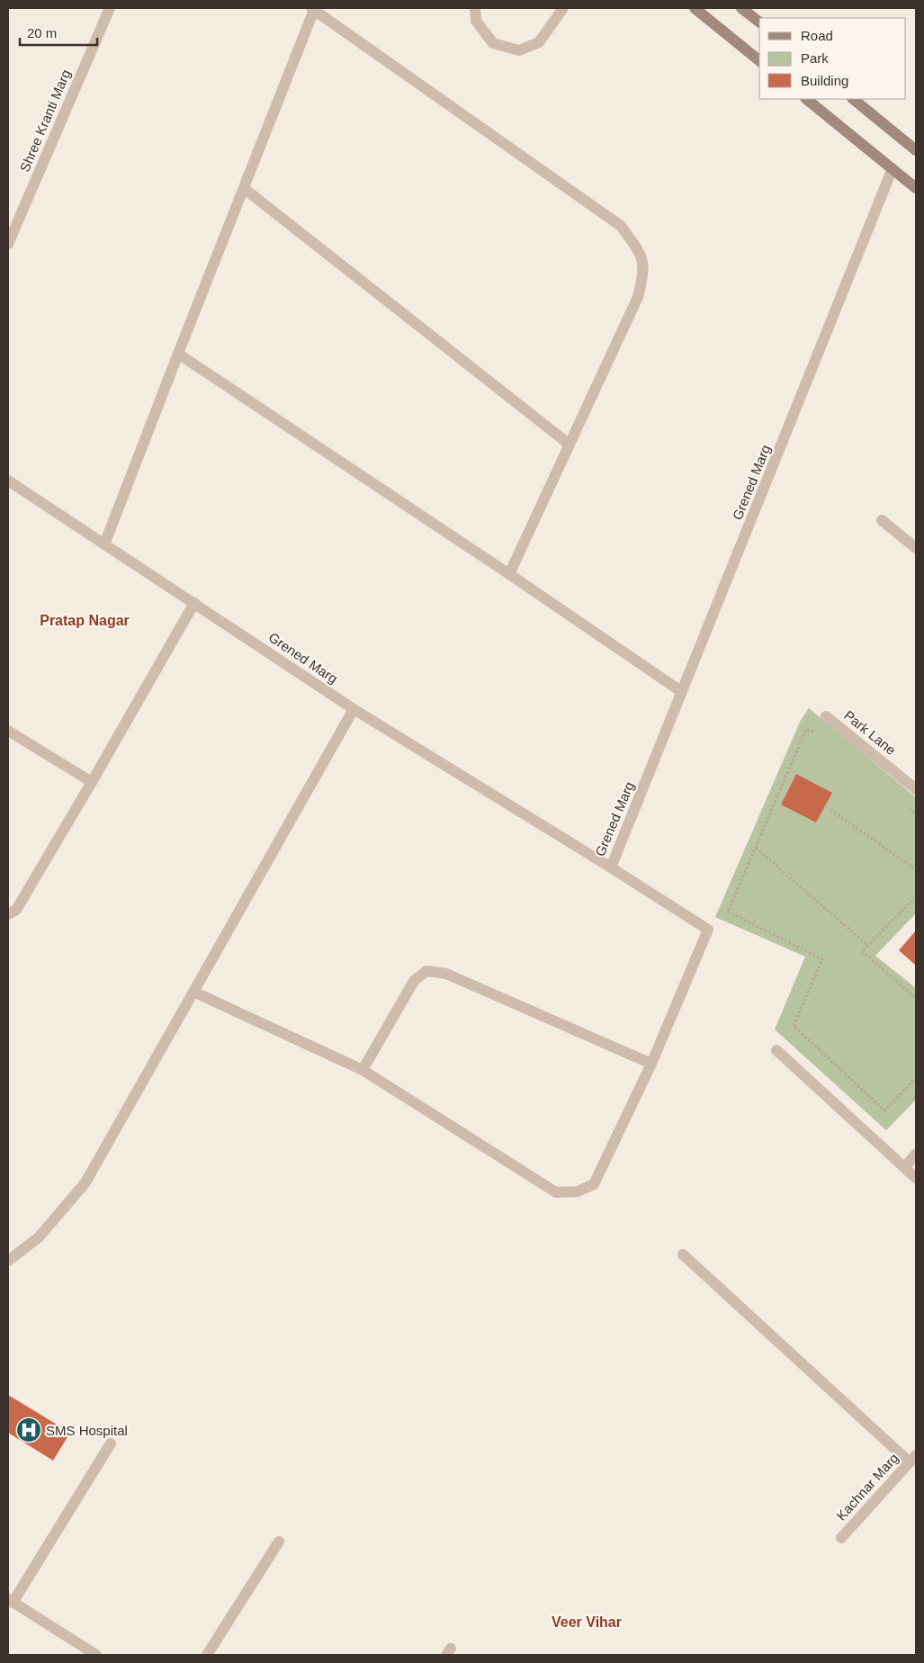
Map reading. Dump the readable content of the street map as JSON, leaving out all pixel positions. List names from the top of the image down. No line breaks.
{"streets":{"street":["Shree Kranti Marg","Grened Marg","Park Lane","Kachnar Marg"]},"districts":["Pratap Nagar","Veer Vihar"],"places":{"hospital":["SMS Hospital"]},"legend":["Road","Park","Building"],"scale_bar":"20 m"}
